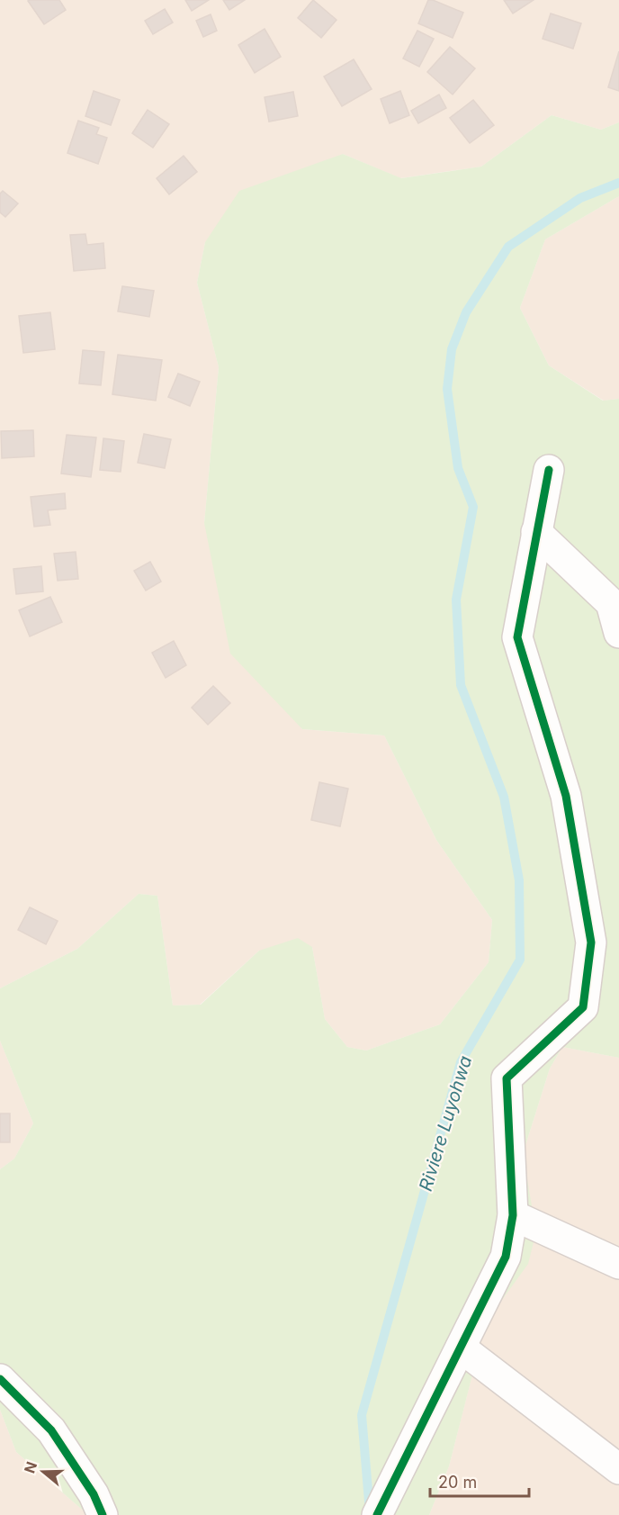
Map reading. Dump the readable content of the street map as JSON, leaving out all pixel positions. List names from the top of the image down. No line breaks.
{"water":["Riviere Luyohwa"],"scale_bar":"20 m","north":"left"}
